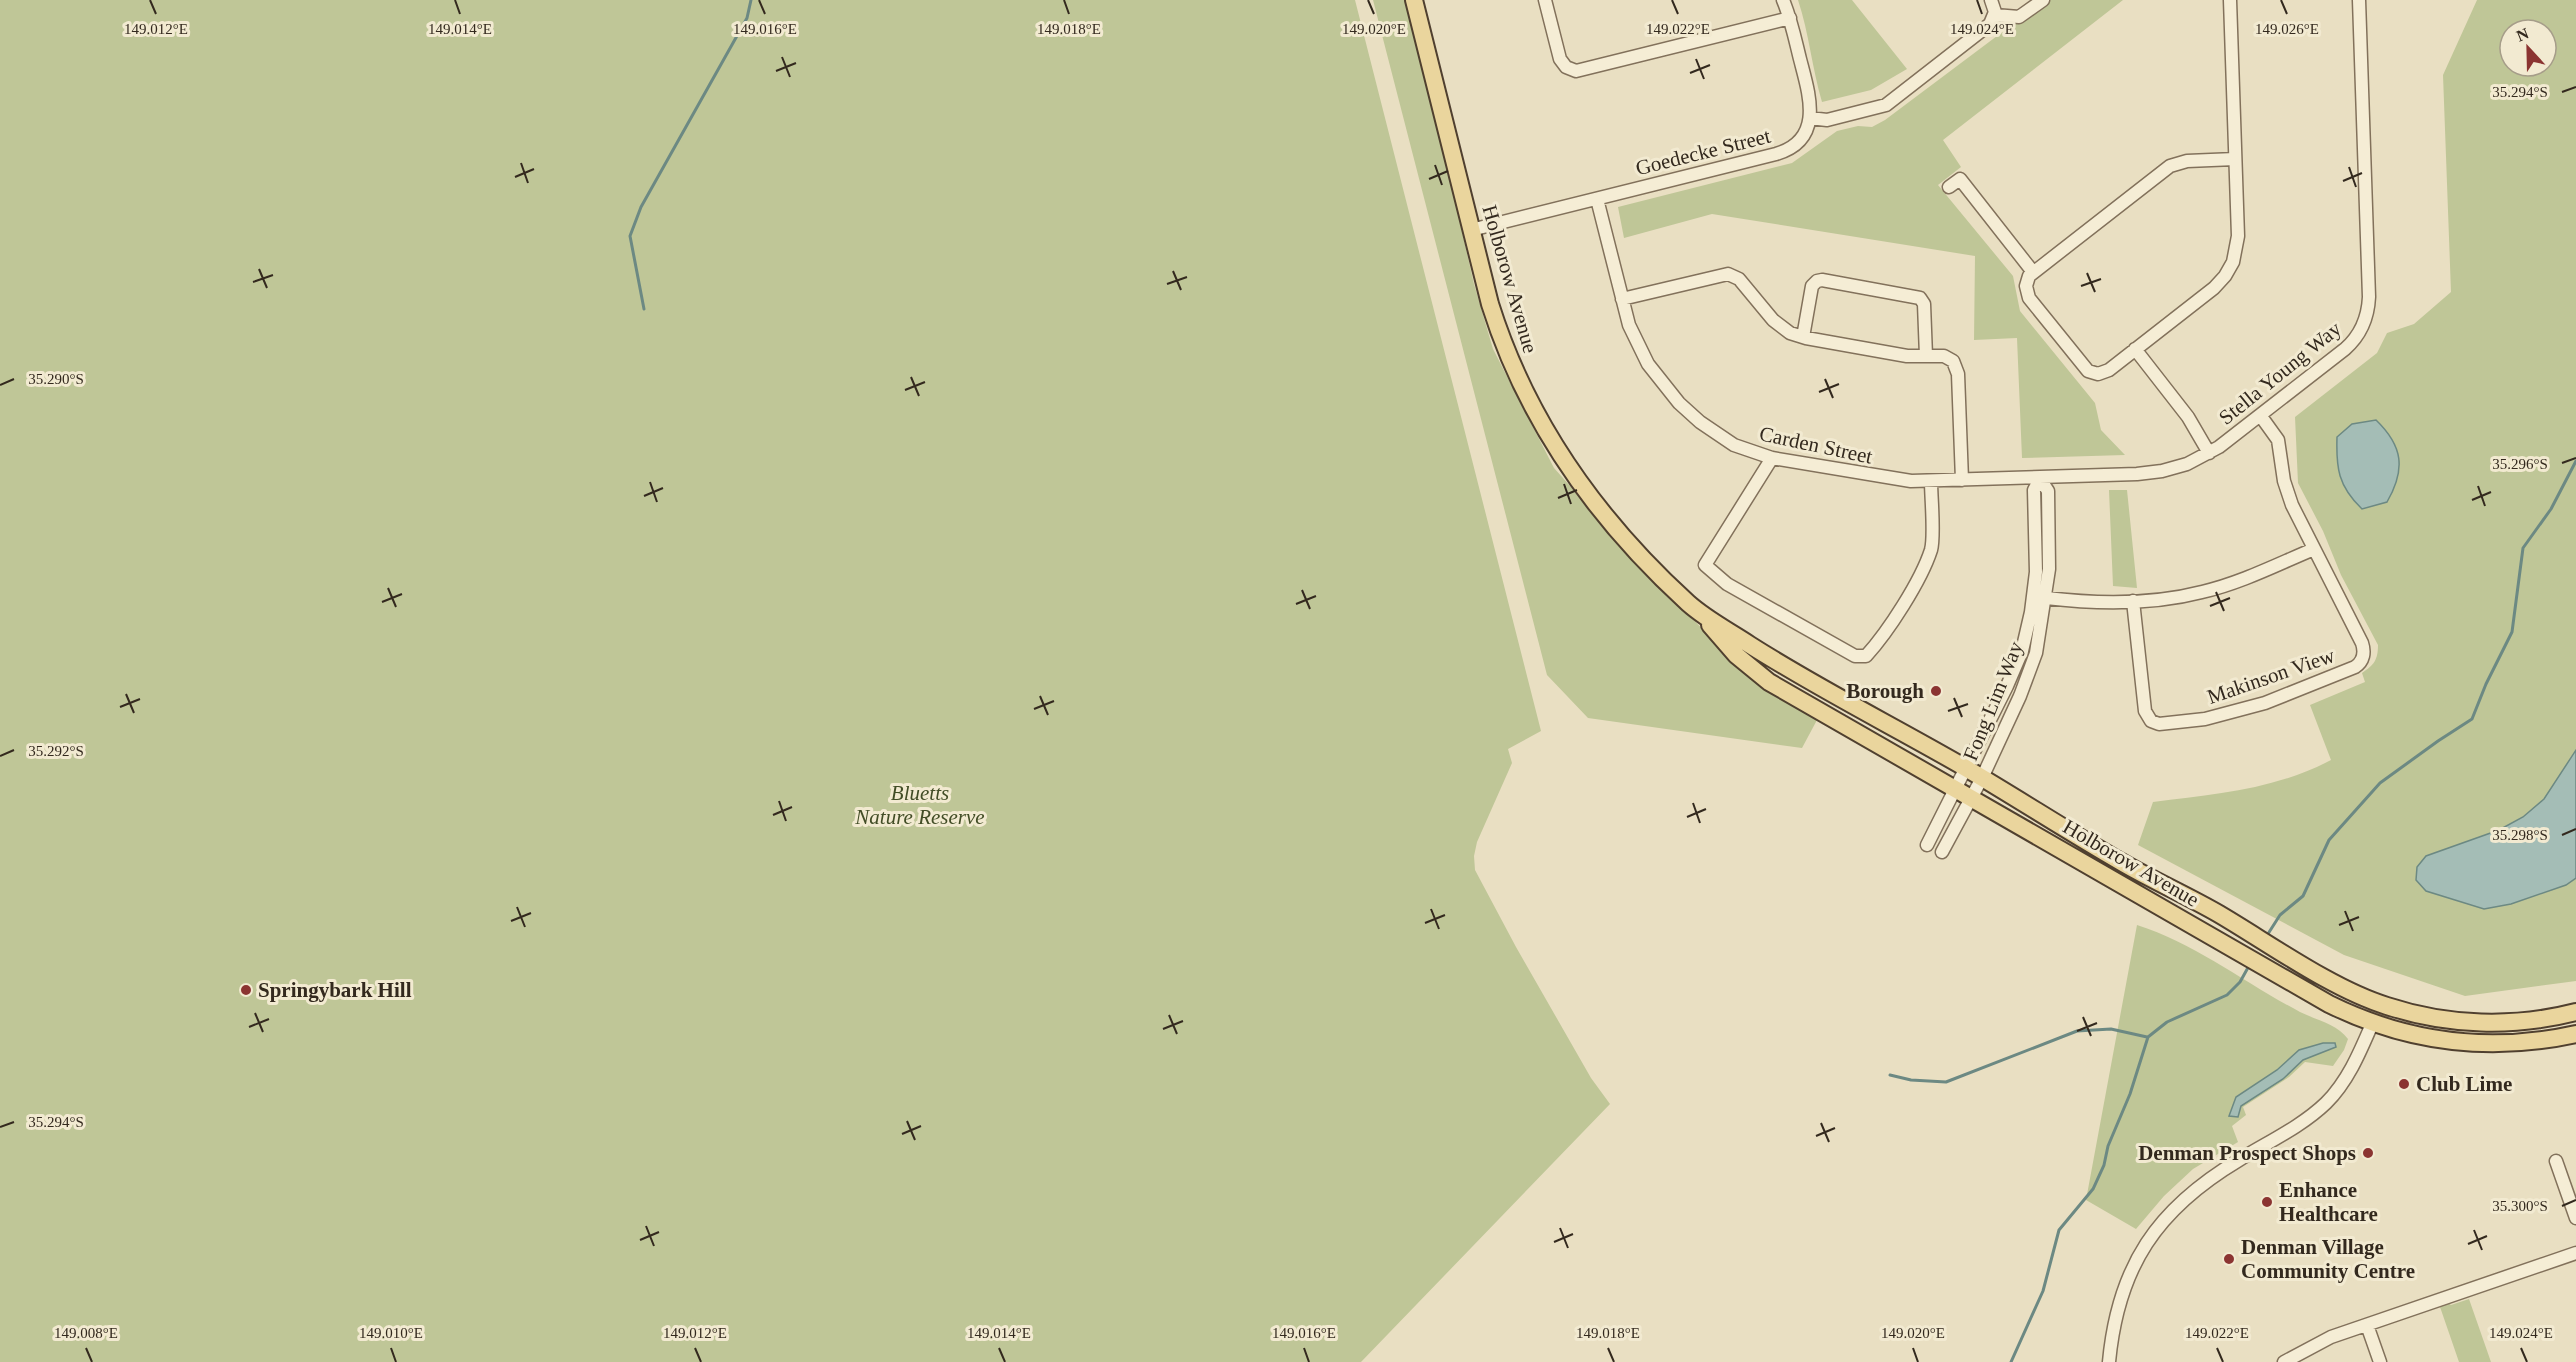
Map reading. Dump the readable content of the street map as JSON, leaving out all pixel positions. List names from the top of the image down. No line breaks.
{"streets":{"main road":["Holborow Avenue"],"street":["Goedecke Street","Stella Young Way","Carden Street","Makinson View","Fong Lim Way"]},"crossings":[["Goedecke Street","Holborow Avenue"],["Goedecke Street","Carden Street"],["Holborow Avenue","Fong Lim Way"],["Stella Young Way","Carden Street"],["Stella Young Way","Makinson View"]],"parks":["Bluetts Nature Reserve"],"places":["Borough","Springybark Hill","Club Lime","Denman Prospect Shops","Enhance Healthcare","Denman Village Community Centre"],"north":"top","coordinates":["149.012°E","149.014°E","149.016°E","149.018°E","149.020°E","149.022°E","149.024°E","149.026°E","35.294°S","35.290°S","35.296°S","35.292°S","35.298°S","35.300°S","149.008°E","149.010°E"]}
